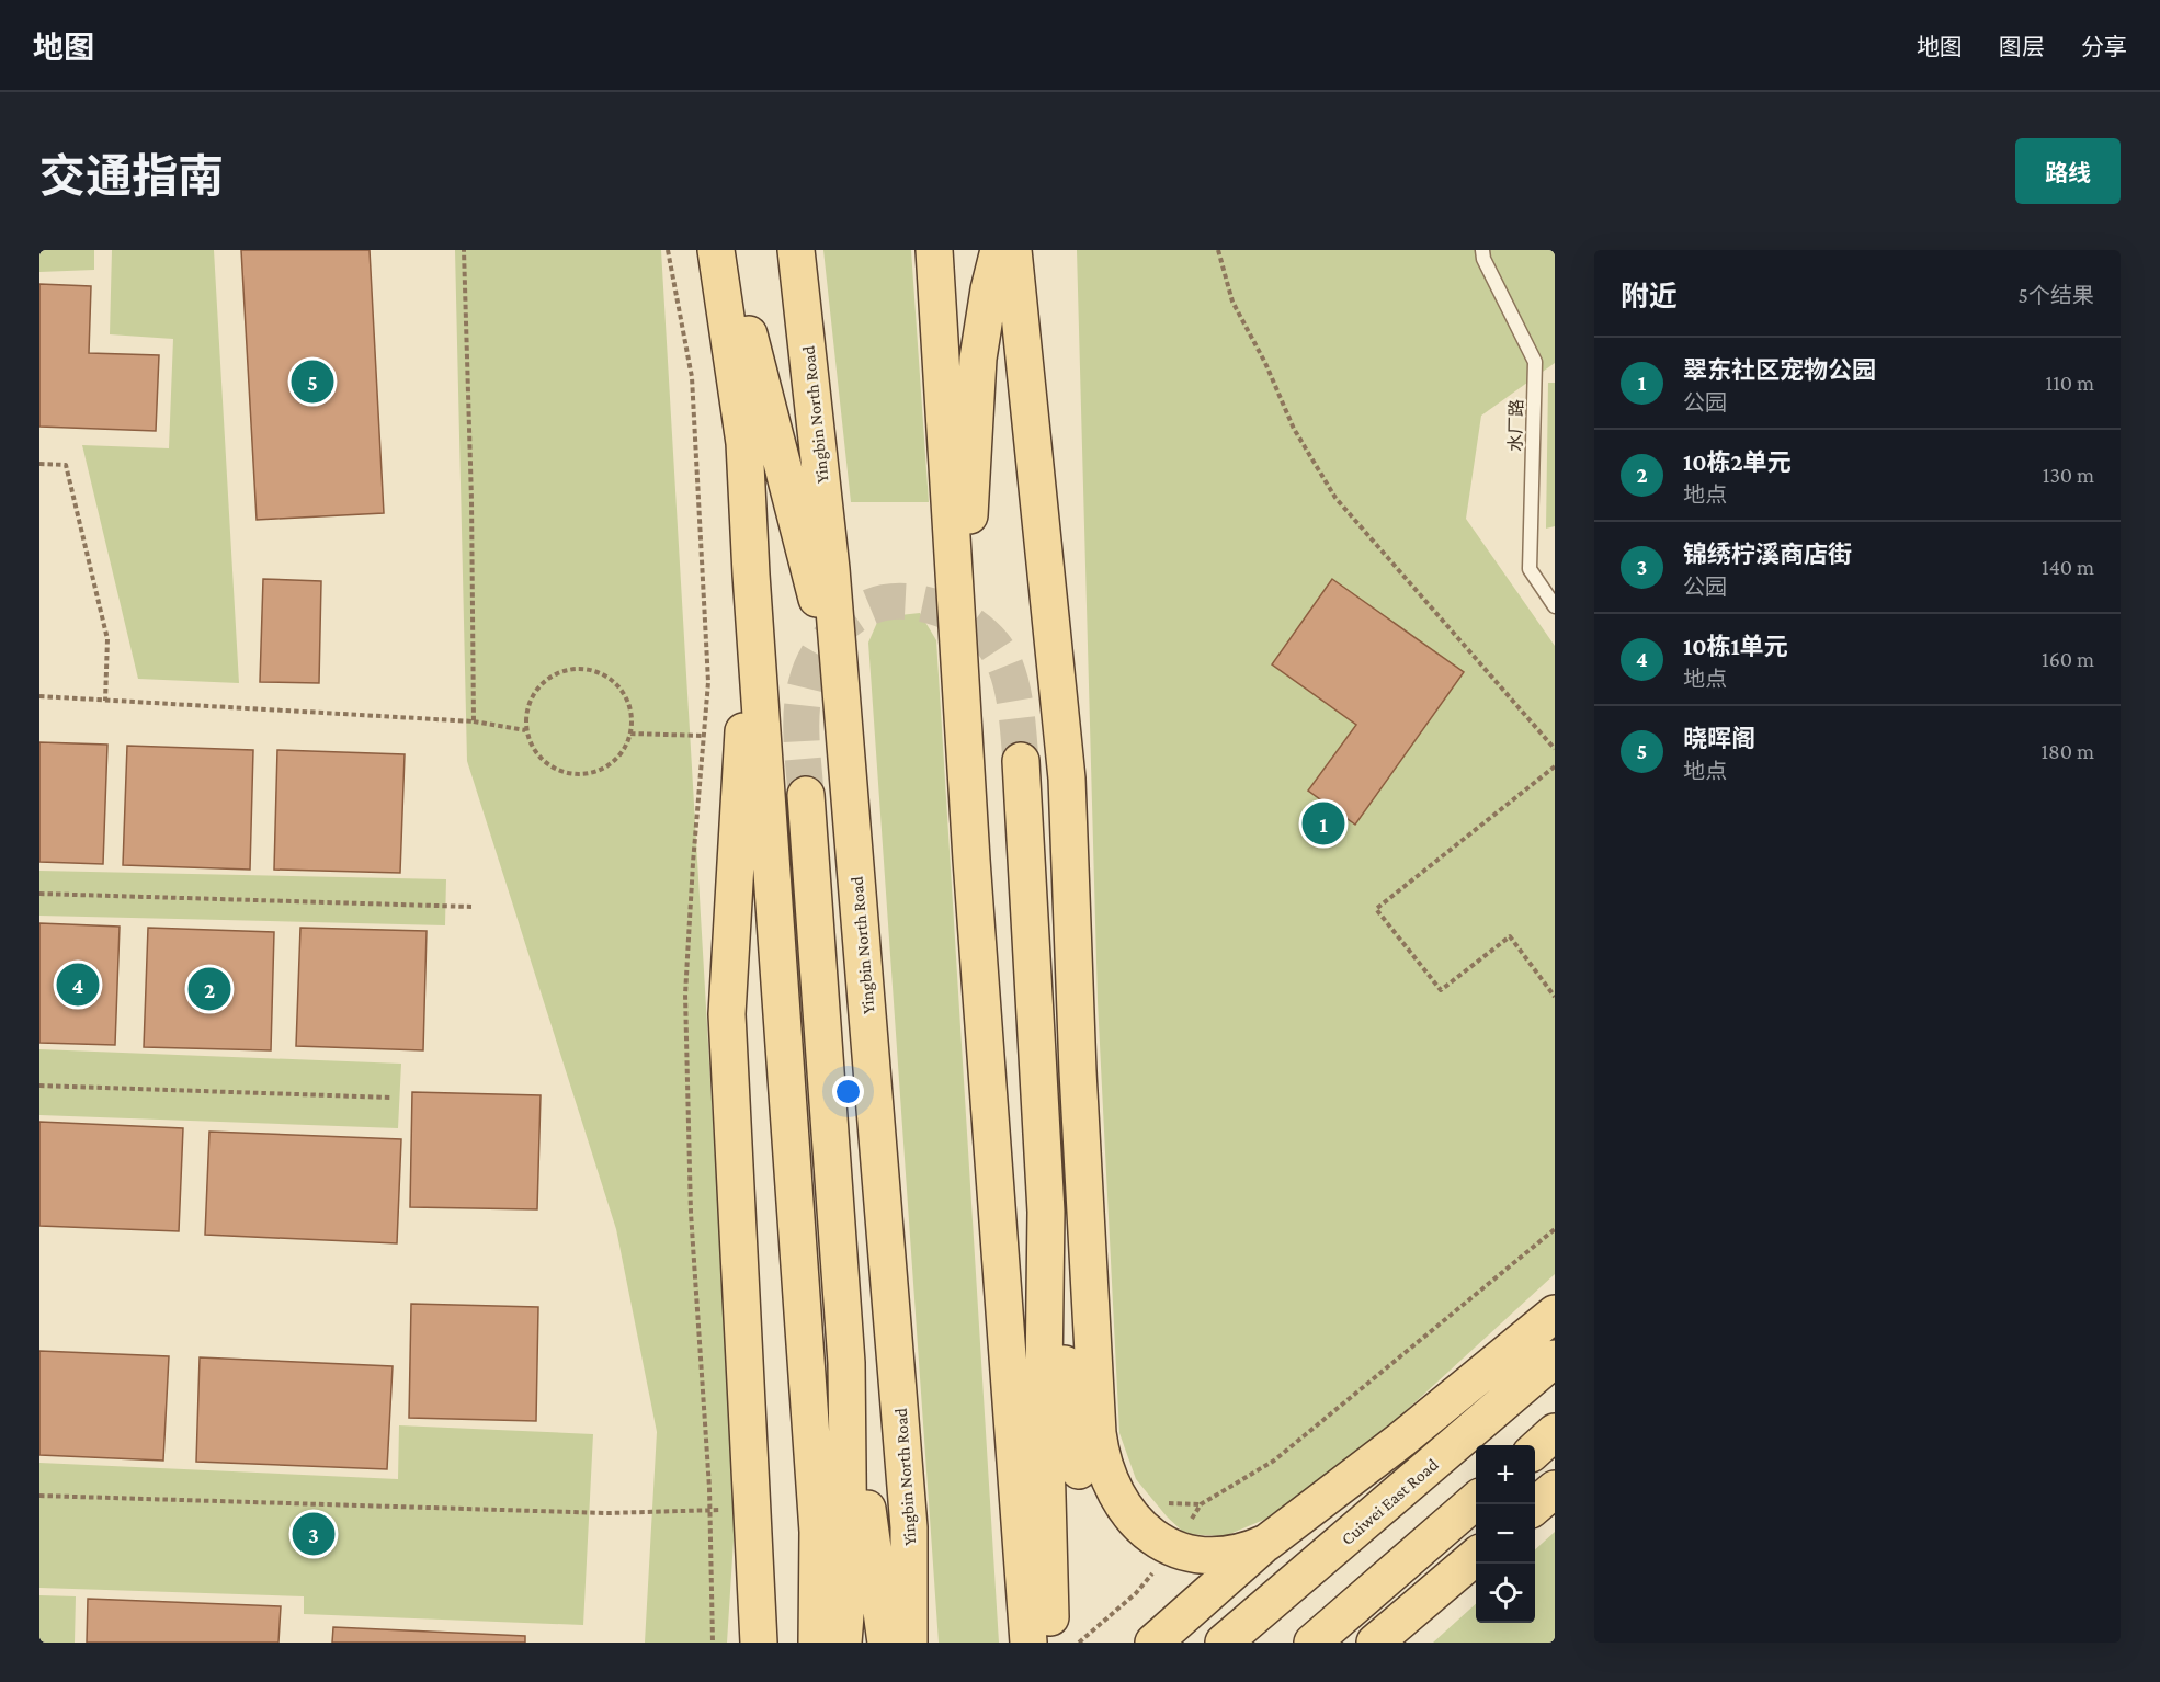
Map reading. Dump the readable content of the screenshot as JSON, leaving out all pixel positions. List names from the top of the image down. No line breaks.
{"streets":{"main road":["Yingbin North Road","Cuiwei East Road"],"lane":["水厂路"]},"page":{"header":"地图","nav":["地图","图层","分享"],"title":"交通指南","buttons":"路线","heading":["附近","5个结果"],"list":[{"mark":"1","name":"翠东社区宠物公园","note":"公园","value":"110 m"},{"mark":"2","name":"10栋2单元","note":"地点","value":"130 m"},{"mark":"3","name":"锦绣柠溪商店街","note":"公园","value":"140 m"},{"mark":"4","name":"10栋1单元","note":"地点","value":"160 m"},{"mark":"5","name":"晓晖阁","note":"地点","value":"180 m"}],"pins":["5","1","4","2","3"],"map_buttons":["+","−"]}}
